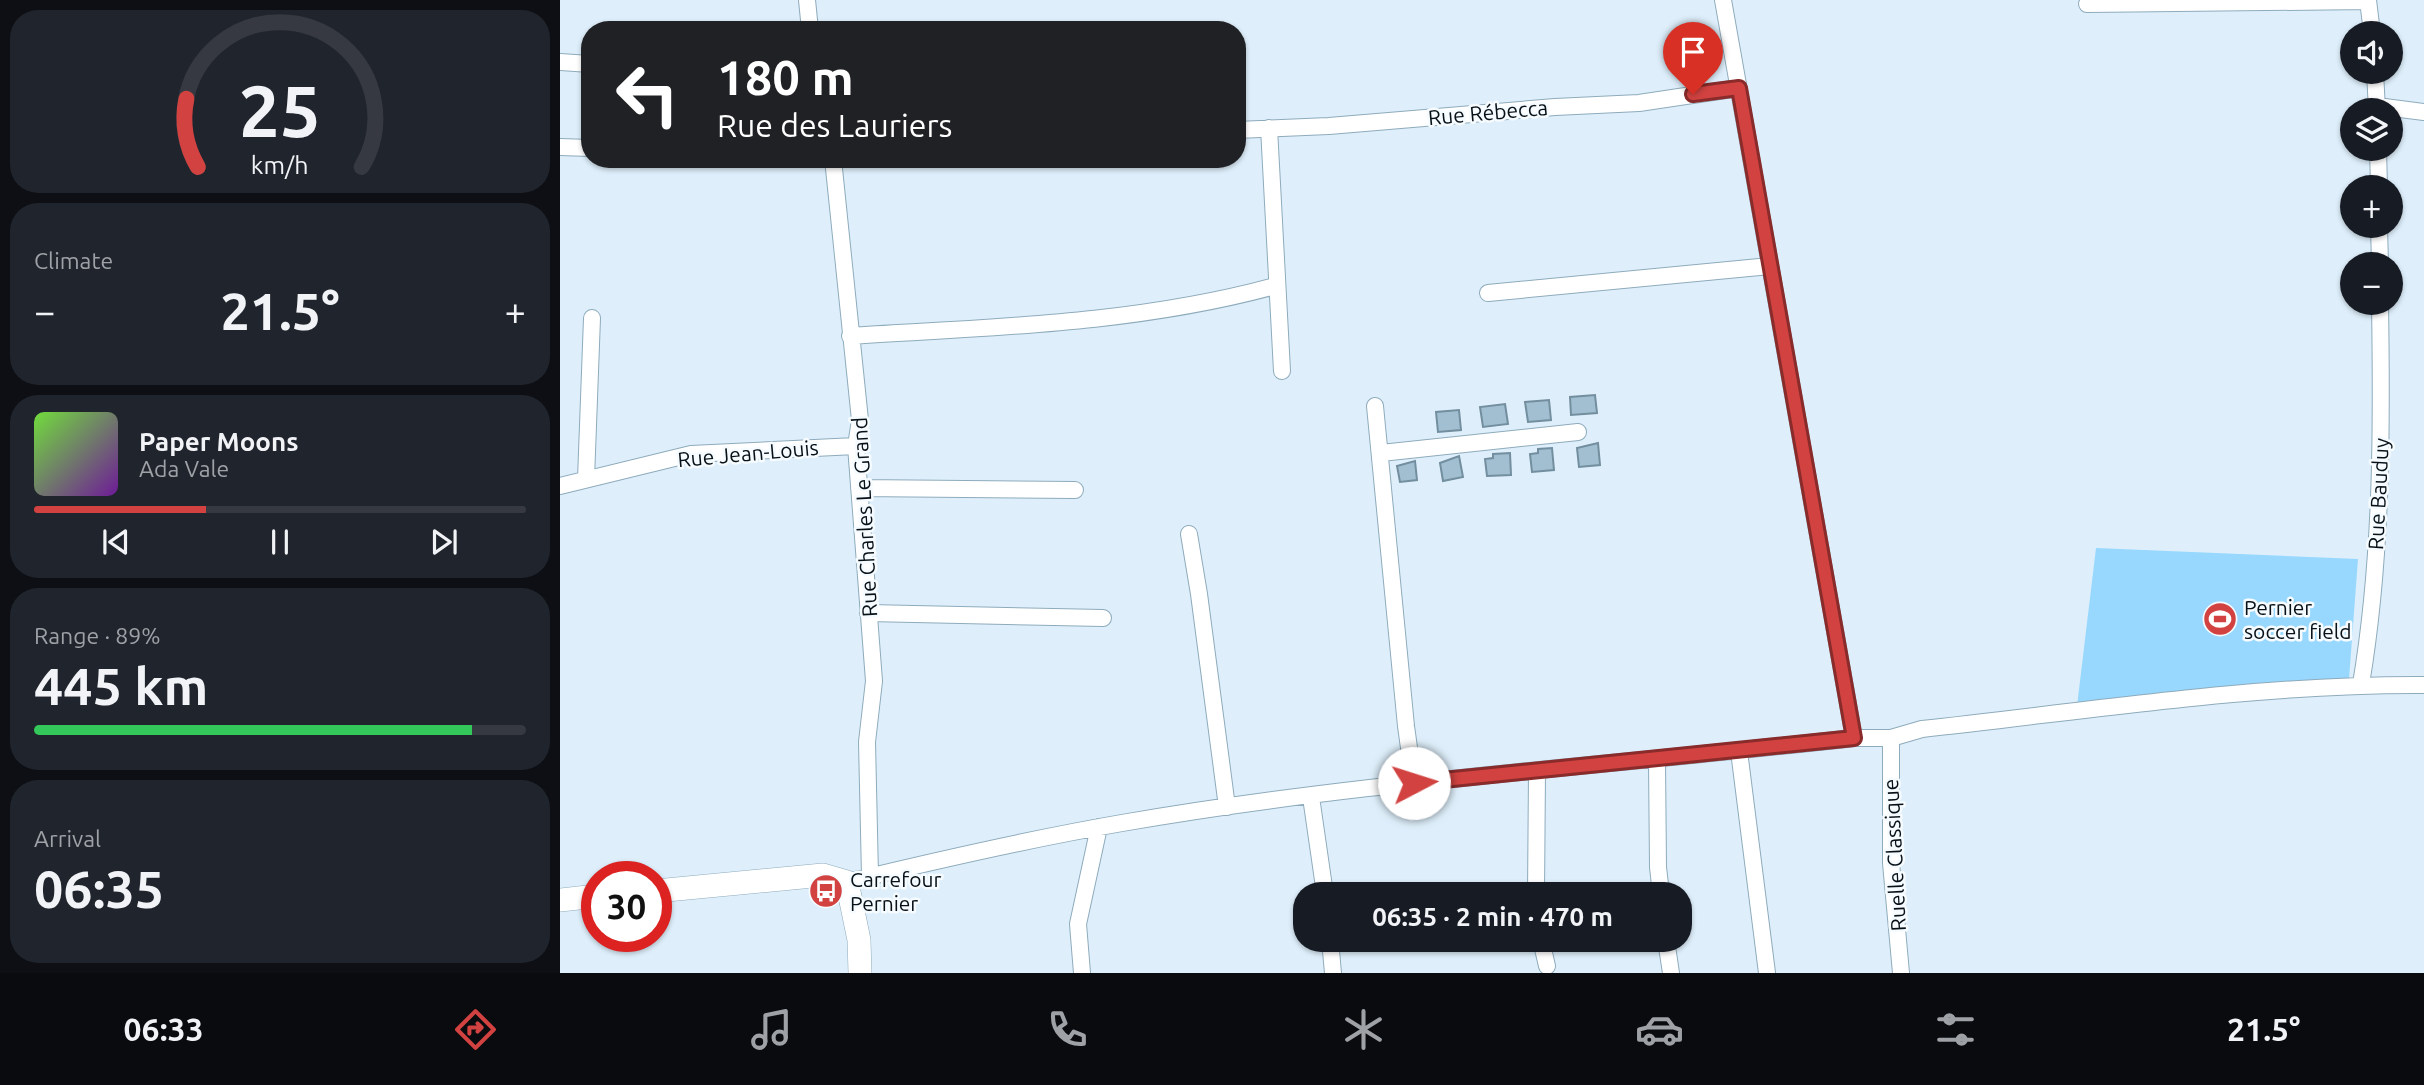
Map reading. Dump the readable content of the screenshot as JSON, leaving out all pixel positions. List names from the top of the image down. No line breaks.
{"streets":{"street":["Rue Rébecca","Rue Jean-Louis","Rue Bauduy","Rue Charles Le Grand","Ruelle Classique"]},"crossings":[["Rue Jean-Louis","Rue Charles Le Grand"]],"places":{"sports":["Pernier soccer field"],"bus stop":["Carrefour Pernier"]},"page":{"map_buttons":["+","−"],"turn":["180 m","Rue des Lauriers"],"tile":["Climate",["Range · 89%","445 km"],["Arrival","06:35"]],"heat":["−","21.5°","+"],"song":["Paper Moons","Ada Vale"],"limit":"30","trip":"06:35 · 2 min · 470 m","tabs":["06:33","21.5°"],"gauge":["25","km/h"]}}
